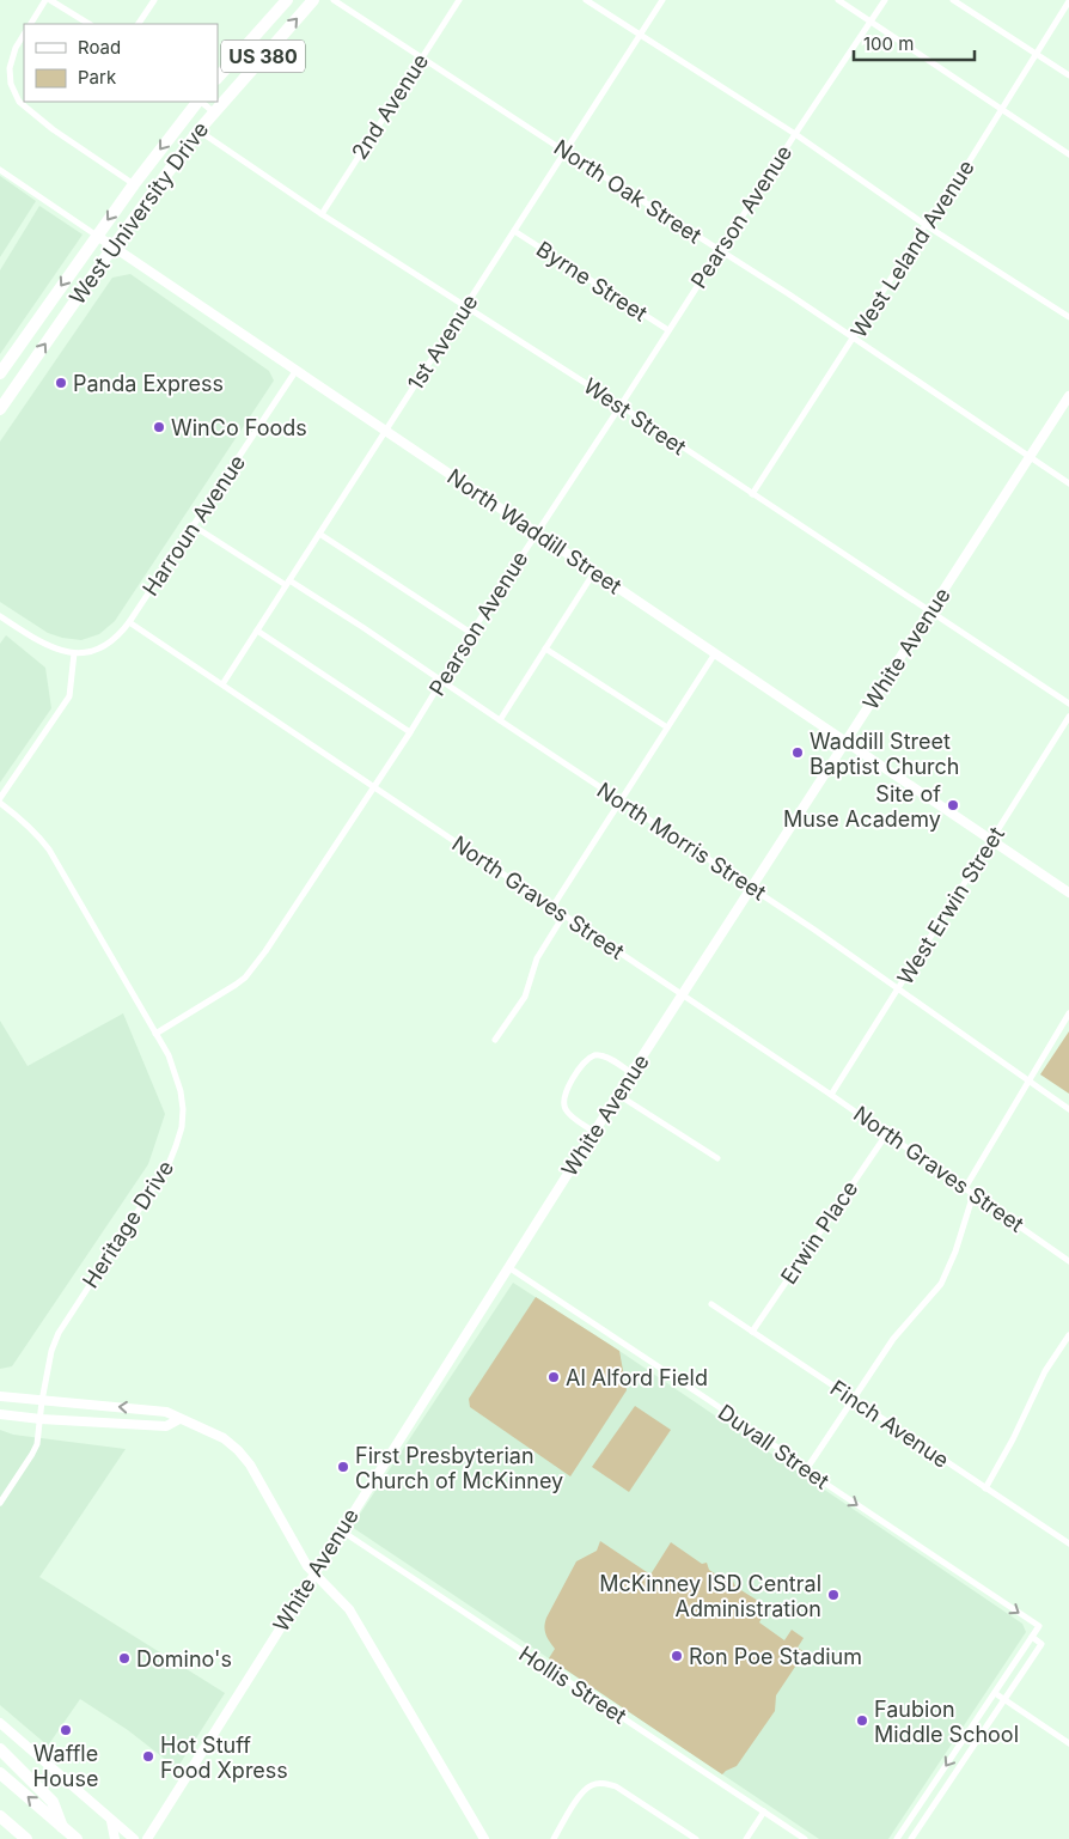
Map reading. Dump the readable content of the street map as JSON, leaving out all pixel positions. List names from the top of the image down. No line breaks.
{"streets":{"highway":["US 380","West University Drive"],"street":["2nd Avenue","North Oak Street","Pearson Avenue","West Leland Avenue","Byrne Street","1st Avenue","West Street","Harroun Avenue","North Waddill Street","White Avenue","North Morris Street","North Graves Street","West Erwin Street","Heritage Drive","Erwin Place","Finch Avenue","Duvall Street","Hollis Street"]},"crossings":[["2nd Avenue","North Oak Street"],["2nd Avenue","West Street"],["North Oak Street","Pearson Avenue"],["North Oak Street","West Leland Avenue"],["North Oak Street","1st Avenue"],["North Oak Street","White Avenue"],["West University Drive","West Street"],["West University Drive","North Waddill Street"],["Pearson Avenue","Byrne Street"],["Pearson Avenue","West Street"],["Pearson Avenue","North Waddill Street"],["Pearson Avenue","North Morris Street"],["Pearson Avenue","North Graves Street"],["Pearson Avenue","Heritage Drive"],["West Leland Avenue","West Street"],["Byrne Street","1st Avenue"],["1st Avenue","West Street"],["1st Avenue","North Waddill Street"],["1st Avenue","North Morris Street"],["1st Avenue","North Graves Street"],["West Street","White Avenue"],["Harroun Avenue","North Waddill Street"],["Harroun Avenue","North Morris Street"],["Harroun Avenue","North Graves Street"],["North Waddill Street","White Avenue"],["North Waddill Street","West Erwin Street"],["White Avenue","North Morris Street"],["White Avenue","North Graves Street"],["White Avenue","Duvall Street"],["White Avenue","Hollis Street"],["North Morris Street","West Erwin Street"],["North Graves Street","West Erwin Street"],["North Graves Street","Erwin Place"],["Erwin Place","Finch Avenue"]],"one_way":["Duvall Street"],"places":["Panda Express","WinCo Foods","Waddill Street Baptist Church","Site of Muse Academy","Al Alford Field","First Presbyterian Church of McKinney","McKinney ISD Central Administration","Ron Poe Stadium","Domino's","Faubion Middle School","Waffle House","Hot Stuff Food Xpress"],"legend":["Road","Park"],"scale_bar":"100 m"}
